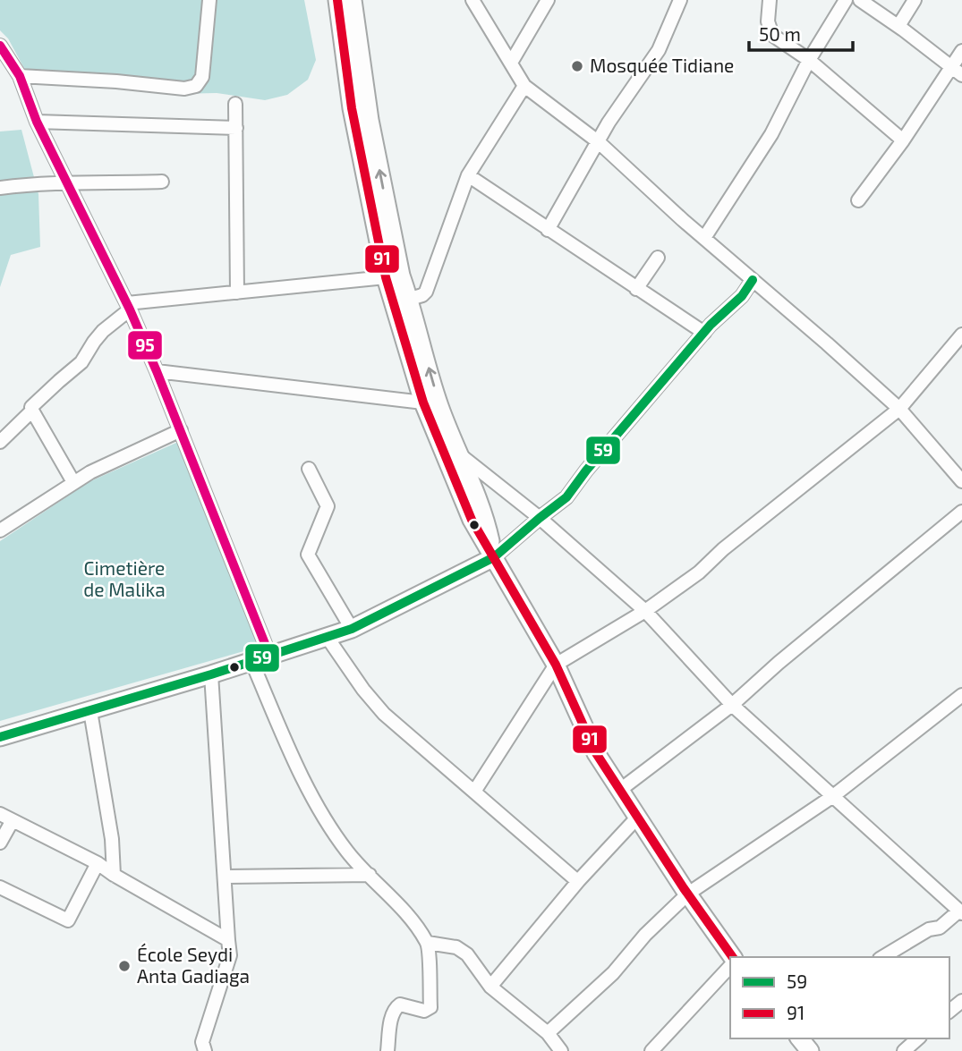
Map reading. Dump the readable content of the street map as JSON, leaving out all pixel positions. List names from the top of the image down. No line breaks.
{"parks":["Cimetière de Malika"],"places":["Mosquée Tidiane","École Seydi Anta Gadiaga"],"lines":["transit line 91","transit line 95","transit line 59"],"legend":["59","91"],"scale_bar":"50 m"}
